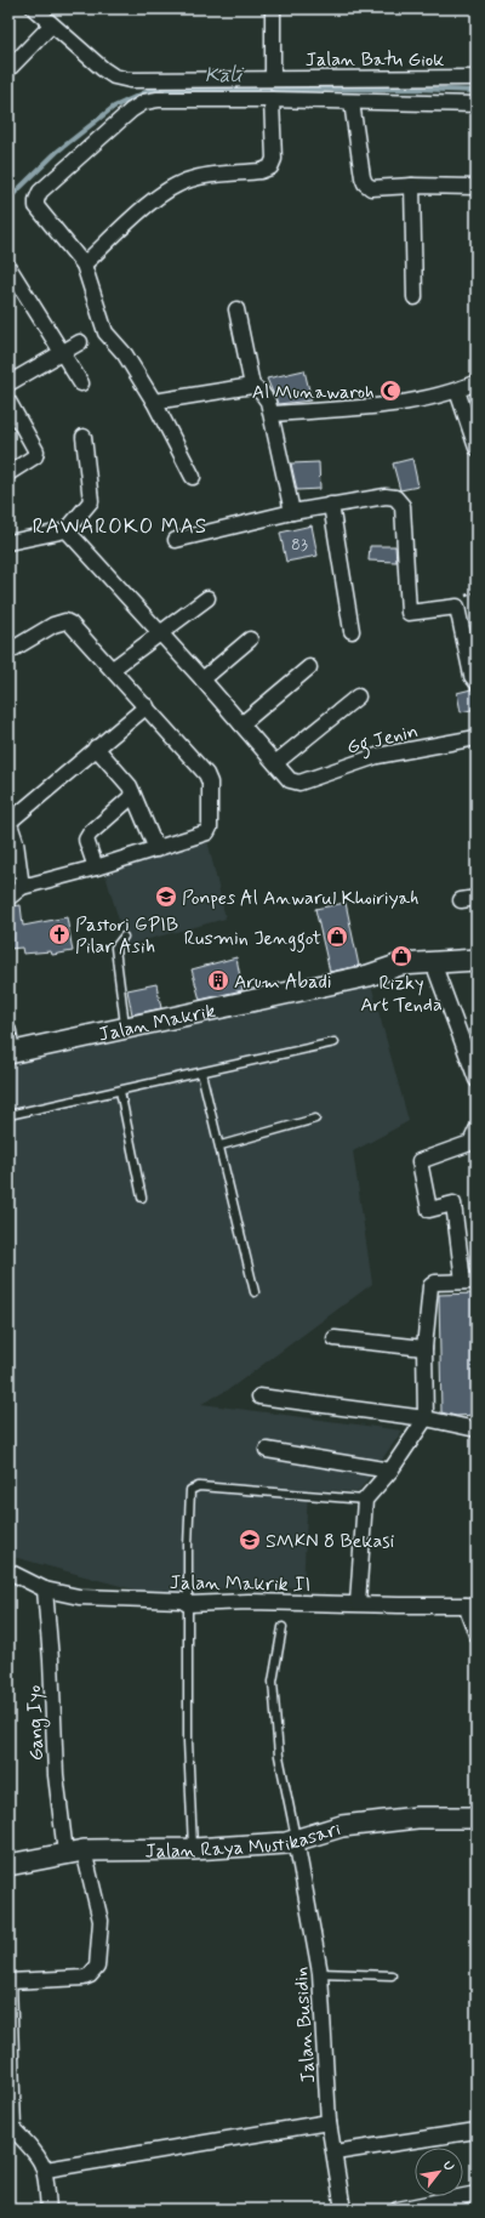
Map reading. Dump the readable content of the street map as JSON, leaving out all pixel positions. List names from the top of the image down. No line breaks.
{"streets":{"street":["Jalan Batu Giok","Gg Jenin","Jalan Makrik","Jalan Makrik II","Gang Iyo","Jalan Raya Mustikasari","Jalan Busidin"]},"crossings":[["Jalan Makrik II","Gang Iyo"],["Gang Iyo","Jalan Raya Mustikasari"],["Jalan Raya Mustikasari","Jalan Busidin"]],"districts":["RAWAROKO MAS"],"water":["Kali"],"places":{"mosque":["Al Munawaroh"],"school or university":["Ponpes Al Anwarul Khoiriyah","SMKN 8 Bekasi"],"church":["Pastori GPIB Pilar Asih"],"shop":["Rusmin Jenggot","Rizky Art Tenda"],"building":["Arum Abadi"]},"house_numbers":["83"],"north":"top right"}
